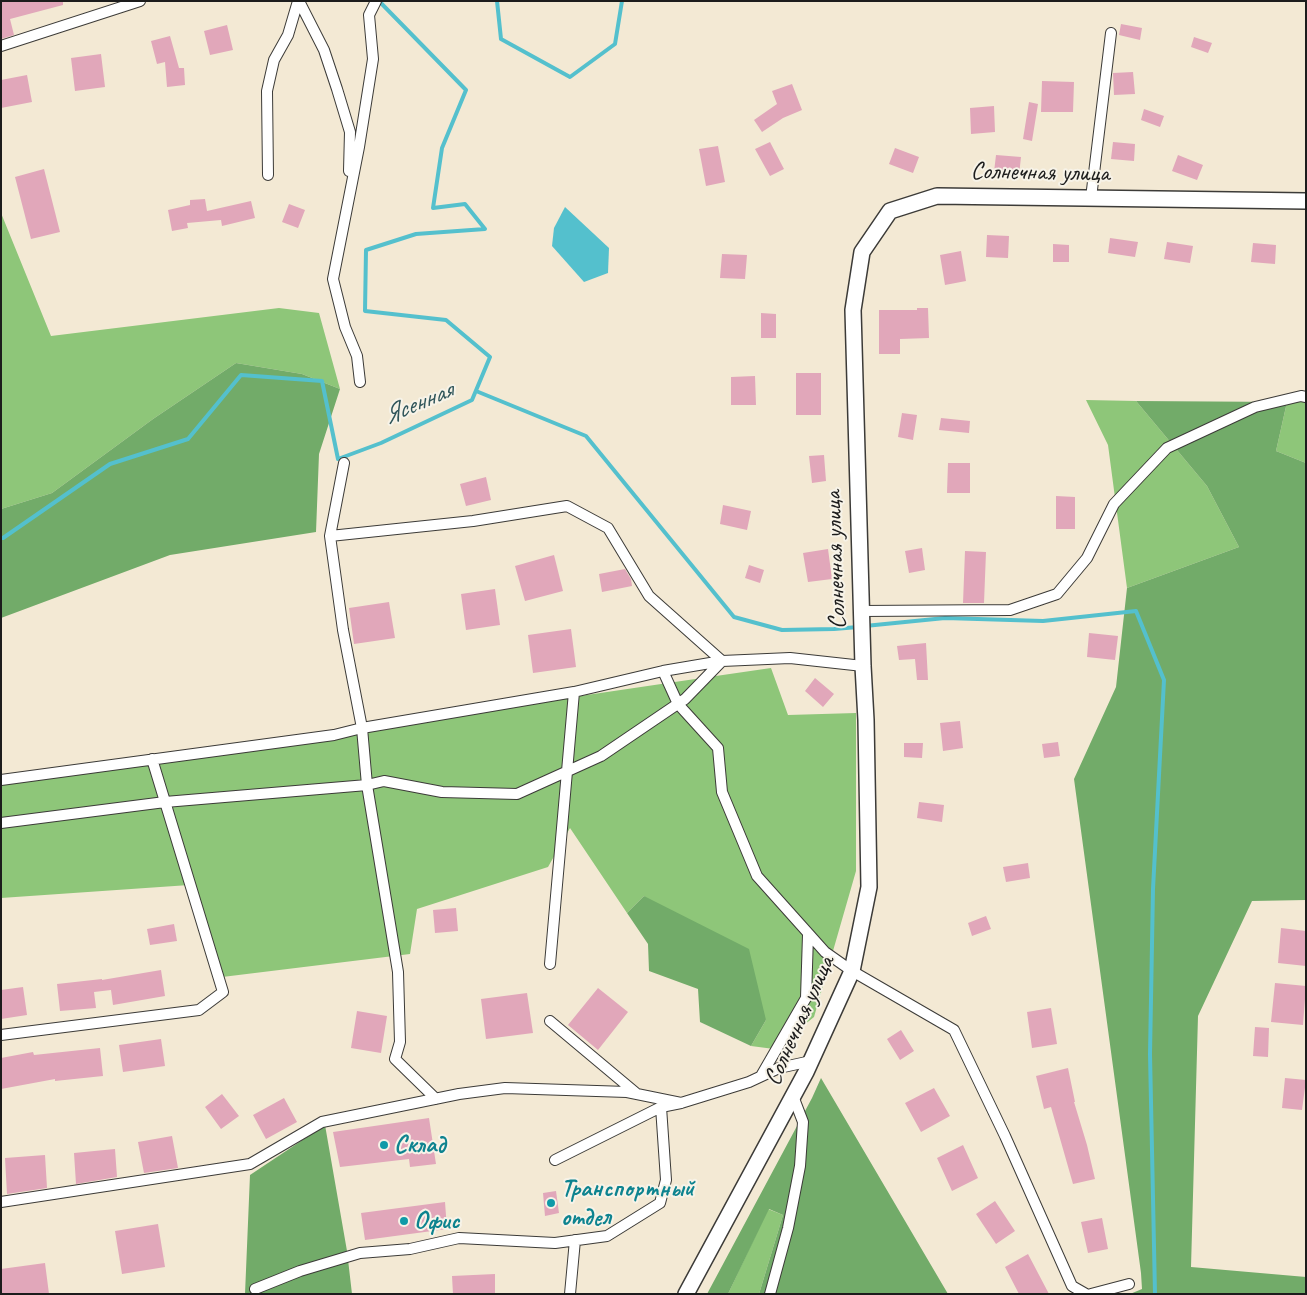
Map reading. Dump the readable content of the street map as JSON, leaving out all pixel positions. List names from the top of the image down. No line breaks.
{"streets":{"street":["Солнечная улица"]},"water":["Ясенная"],"places":["Склад","Транспортный отдел","Офис"]}
